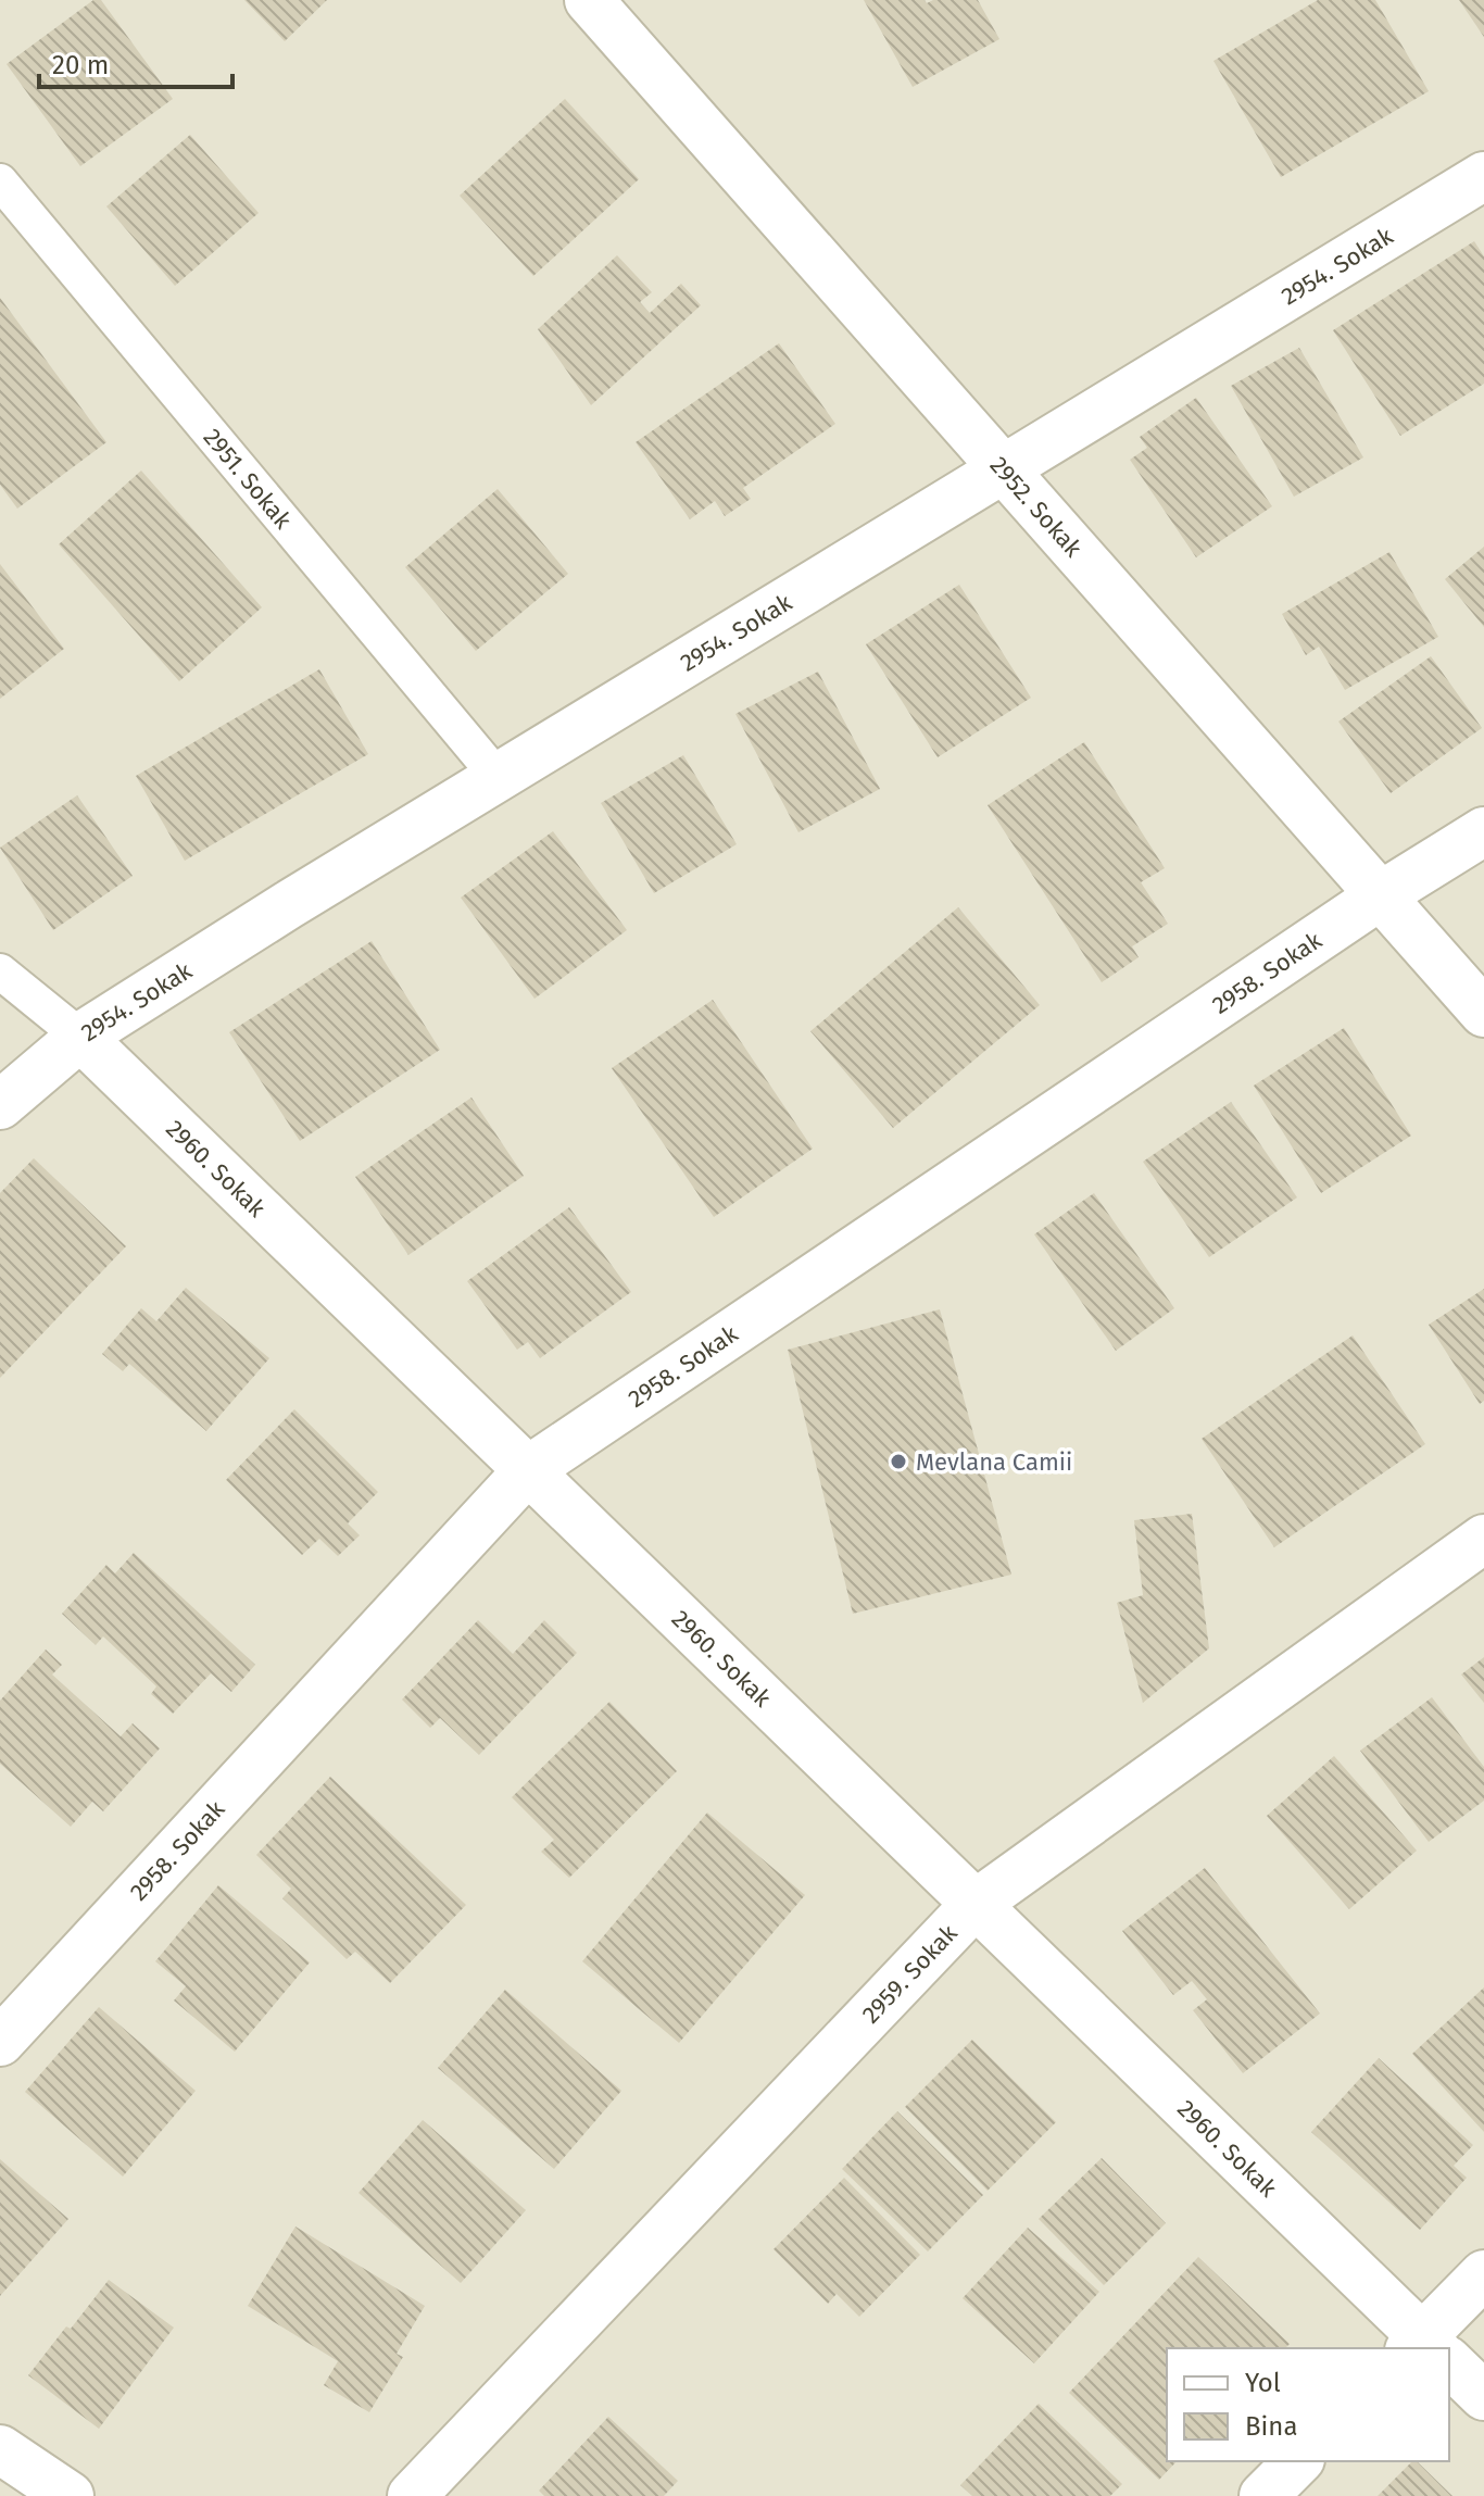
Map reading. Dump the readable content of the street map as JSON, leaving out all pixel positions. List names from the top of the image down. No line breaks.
{"streets":{"street":["2954. Sokak","2952. Sokak","2958. Sokak","2960. Sokak","2959. Sokak"],"lane":["2951. Sokak"]},"crossings":[["2954. Sokak","2951. Sokak"],["2954. Sokak","2952. Sokak"],["2954. Sokak","2960. Sokak"],["2952. Sokak","2958. Sokak"],["2958. Sokak","2960. Sokak"],["2960. Sokak","2959. Sokak"]],"places":["Mevlana Camii"],"legend":["Yol","Bina"],"scale_bar":"20 m"}
